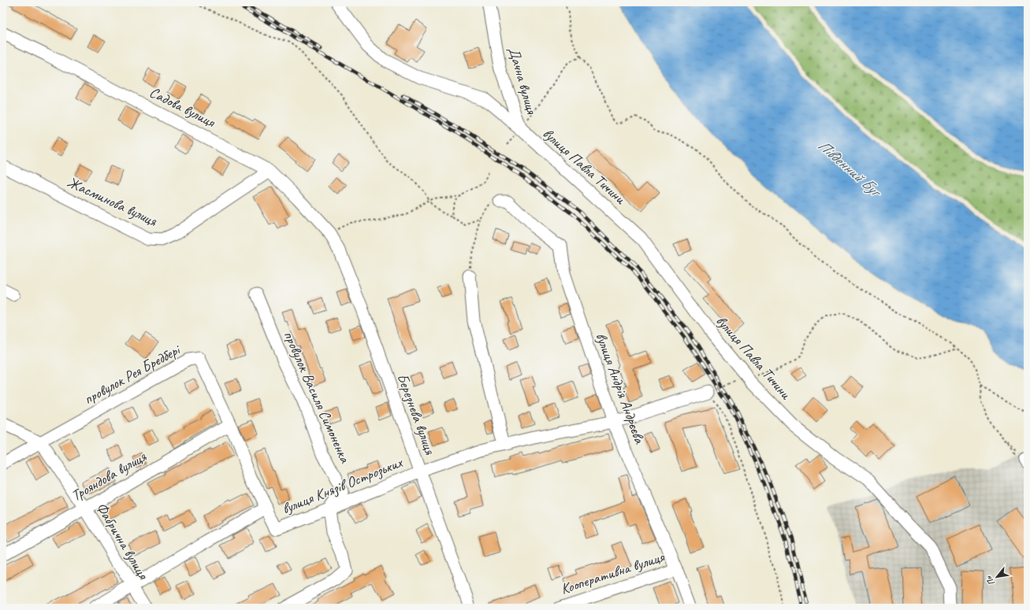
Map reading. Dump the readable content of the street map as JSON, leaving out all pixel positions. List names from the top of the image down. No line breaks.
{"streets":{"street":["Дачна вулиця","Садова вулиця","вулиця Павла Тичини","Жасминова вулиця","провулок Рея Бредбері","вулиця Андрія Андрєєва","провулок Василя Симоненка","Березнева вулиця","Трояндова вулиця","вулиця Князів Острозьких","Фабрична вулиця","Кооперативна вулиця"]},"crossings":[["Дачна вулиця","вулиця Павла Тичини"],["Садова вулиця","Жасминова вулиця"],["Садова вулиця","Березнева вулиця"],["провулок Рея Бредбері","Трояндова вулиця"],["провулок Рея Бредбері","вулиця Князів Острозьких"],["провулок Рея Бредбері","Фабрична вулиця"],["вулиця Андрія Андрєєва","вулиця Князів Острозьких"],["вулиця Андрія Андрєєва","Кооперативна вулиця"],["провулок Василя Симоненка","вулиця Князів Острозьких"],["Березнева вулиця","вулиця Князів Острозьких"],["Трояндова вулиця","Фабрична вулиця"],["вулиця Князів Острозьких","Фабрична вулиця"]],"water":["Південний Буг"],"north":"bottom left"}
